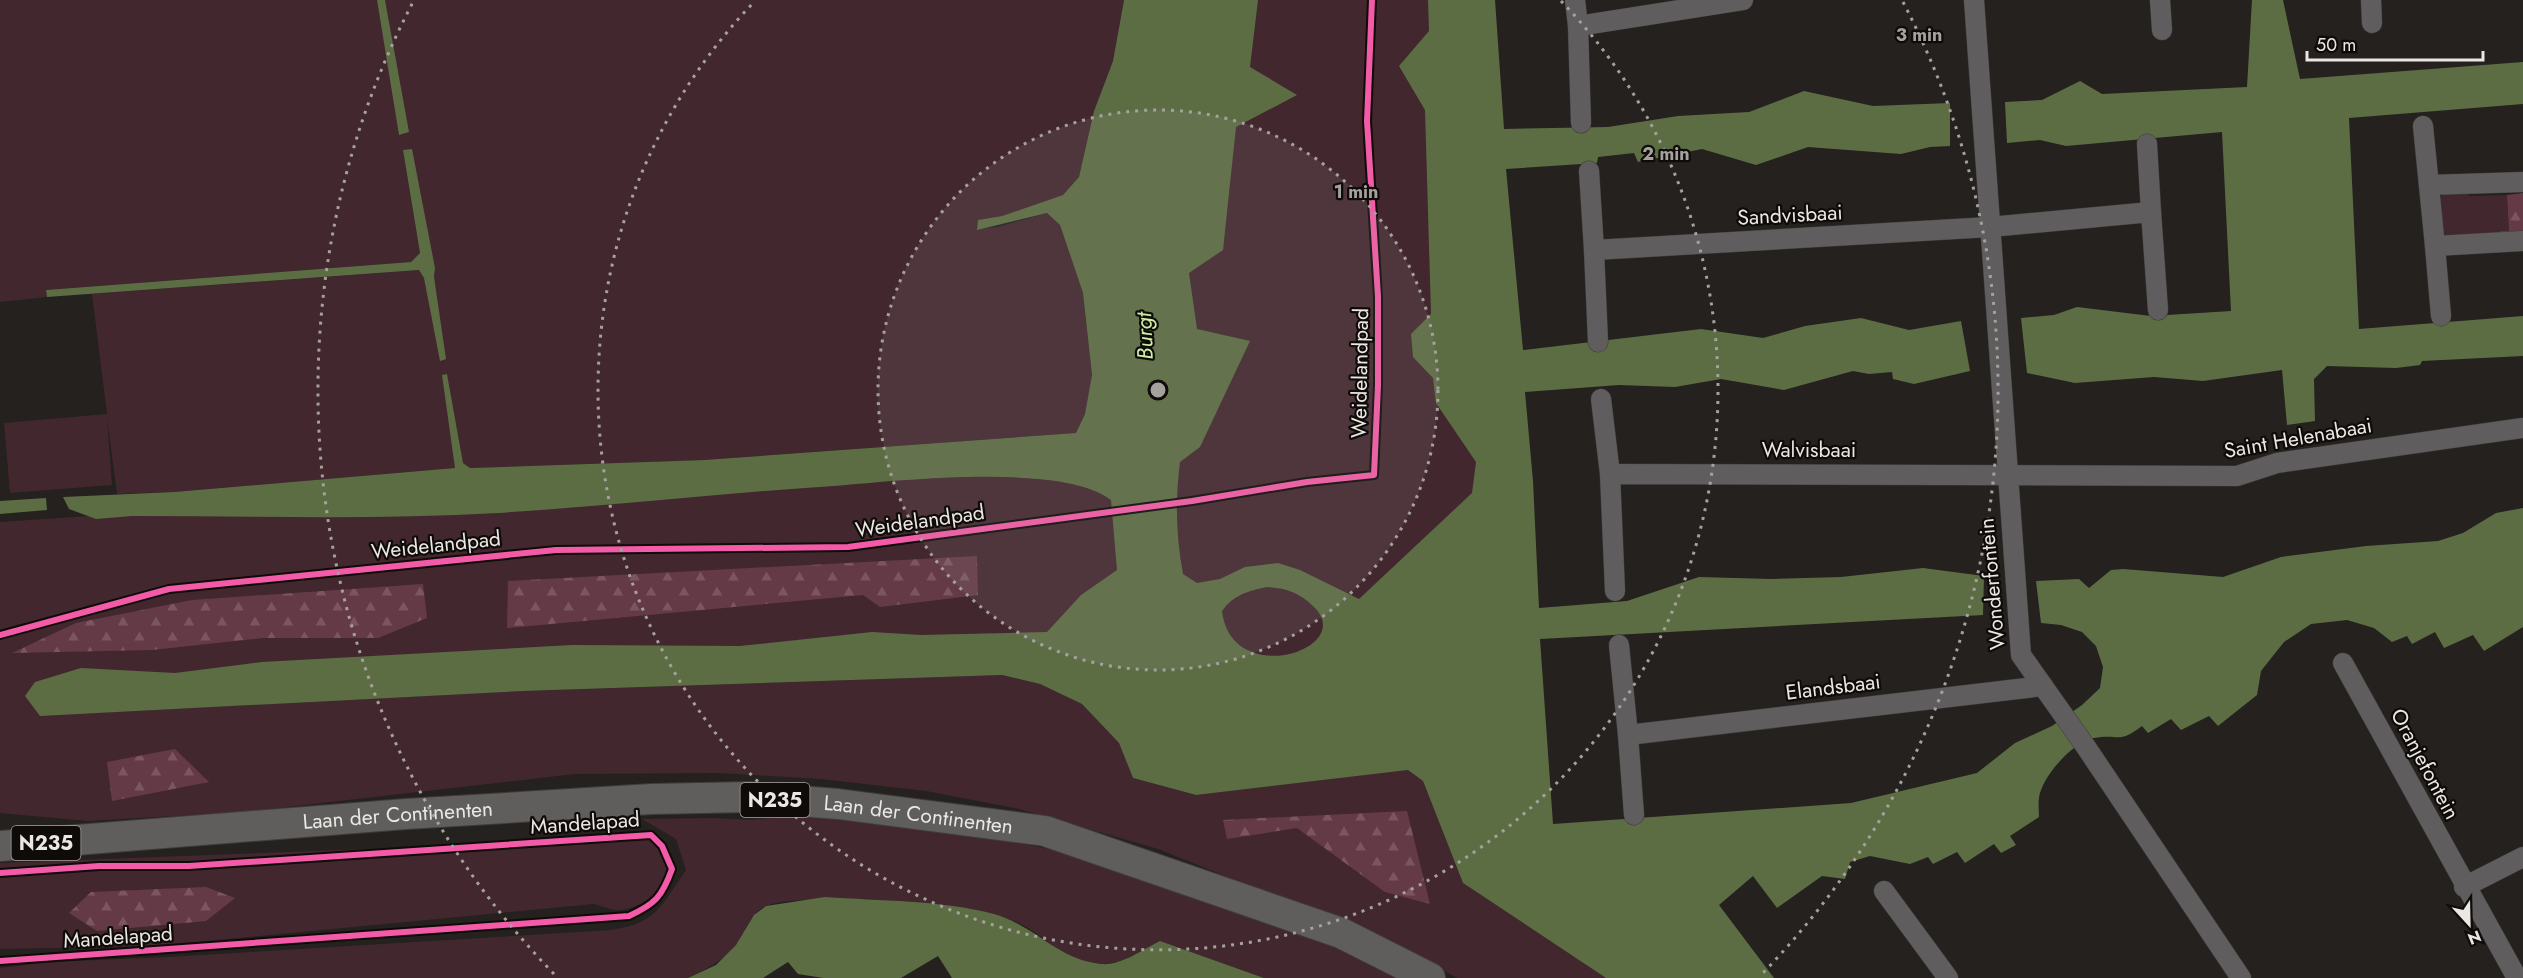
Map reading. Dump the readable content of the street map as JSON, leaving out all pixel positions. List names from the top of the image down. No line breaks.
{"streets":{"main road":["N235","Laan der Continenten"],"street":["Sandvisbaai","Saint Helenabaai","Walvisbaai","Wonderfontein","Elandsbaai","Oranjefontein"],"cycle path":["Weidelandpad","Mandelapad"]},"crossings":[["Sandvisbaai","Wonderfontein"],["Saint Helenabaai","Walvisbaai"],["Saint Helenabaai","Wonderfontein"],["Walvisbaai","Wonderfontein"],["Wonderfontein","Elandsbaai"]],"water":["Burgt"],"scale_bar":"50 m","north":"bottom","rings":["3 min","2 min","1 min"]}
